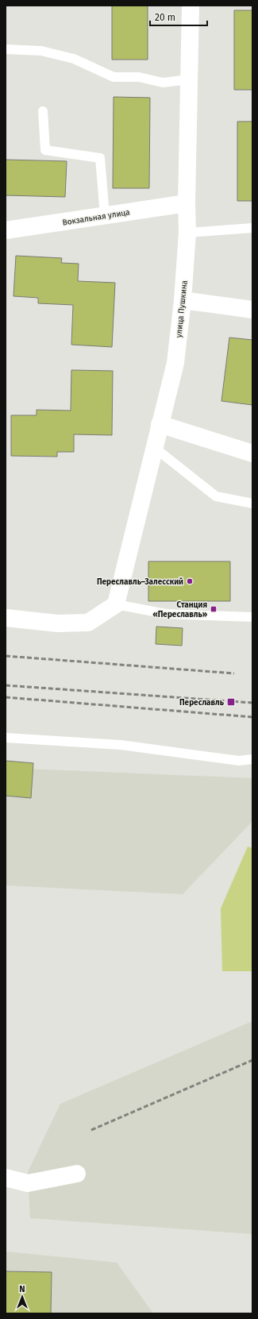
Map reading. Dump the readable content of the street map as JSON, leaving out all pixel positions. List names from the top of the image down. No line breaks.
{"streets":{"street":["Вокзальная улица","улица Пушкина"]},"crossings":[["Вокзальная улица","улица Пушкина"]],"places":{"other":["Переславль–Залесский"],"transit":["Станция «Переславль»","Переславль"]},"scale_bar":"20 m","north":"top"}
